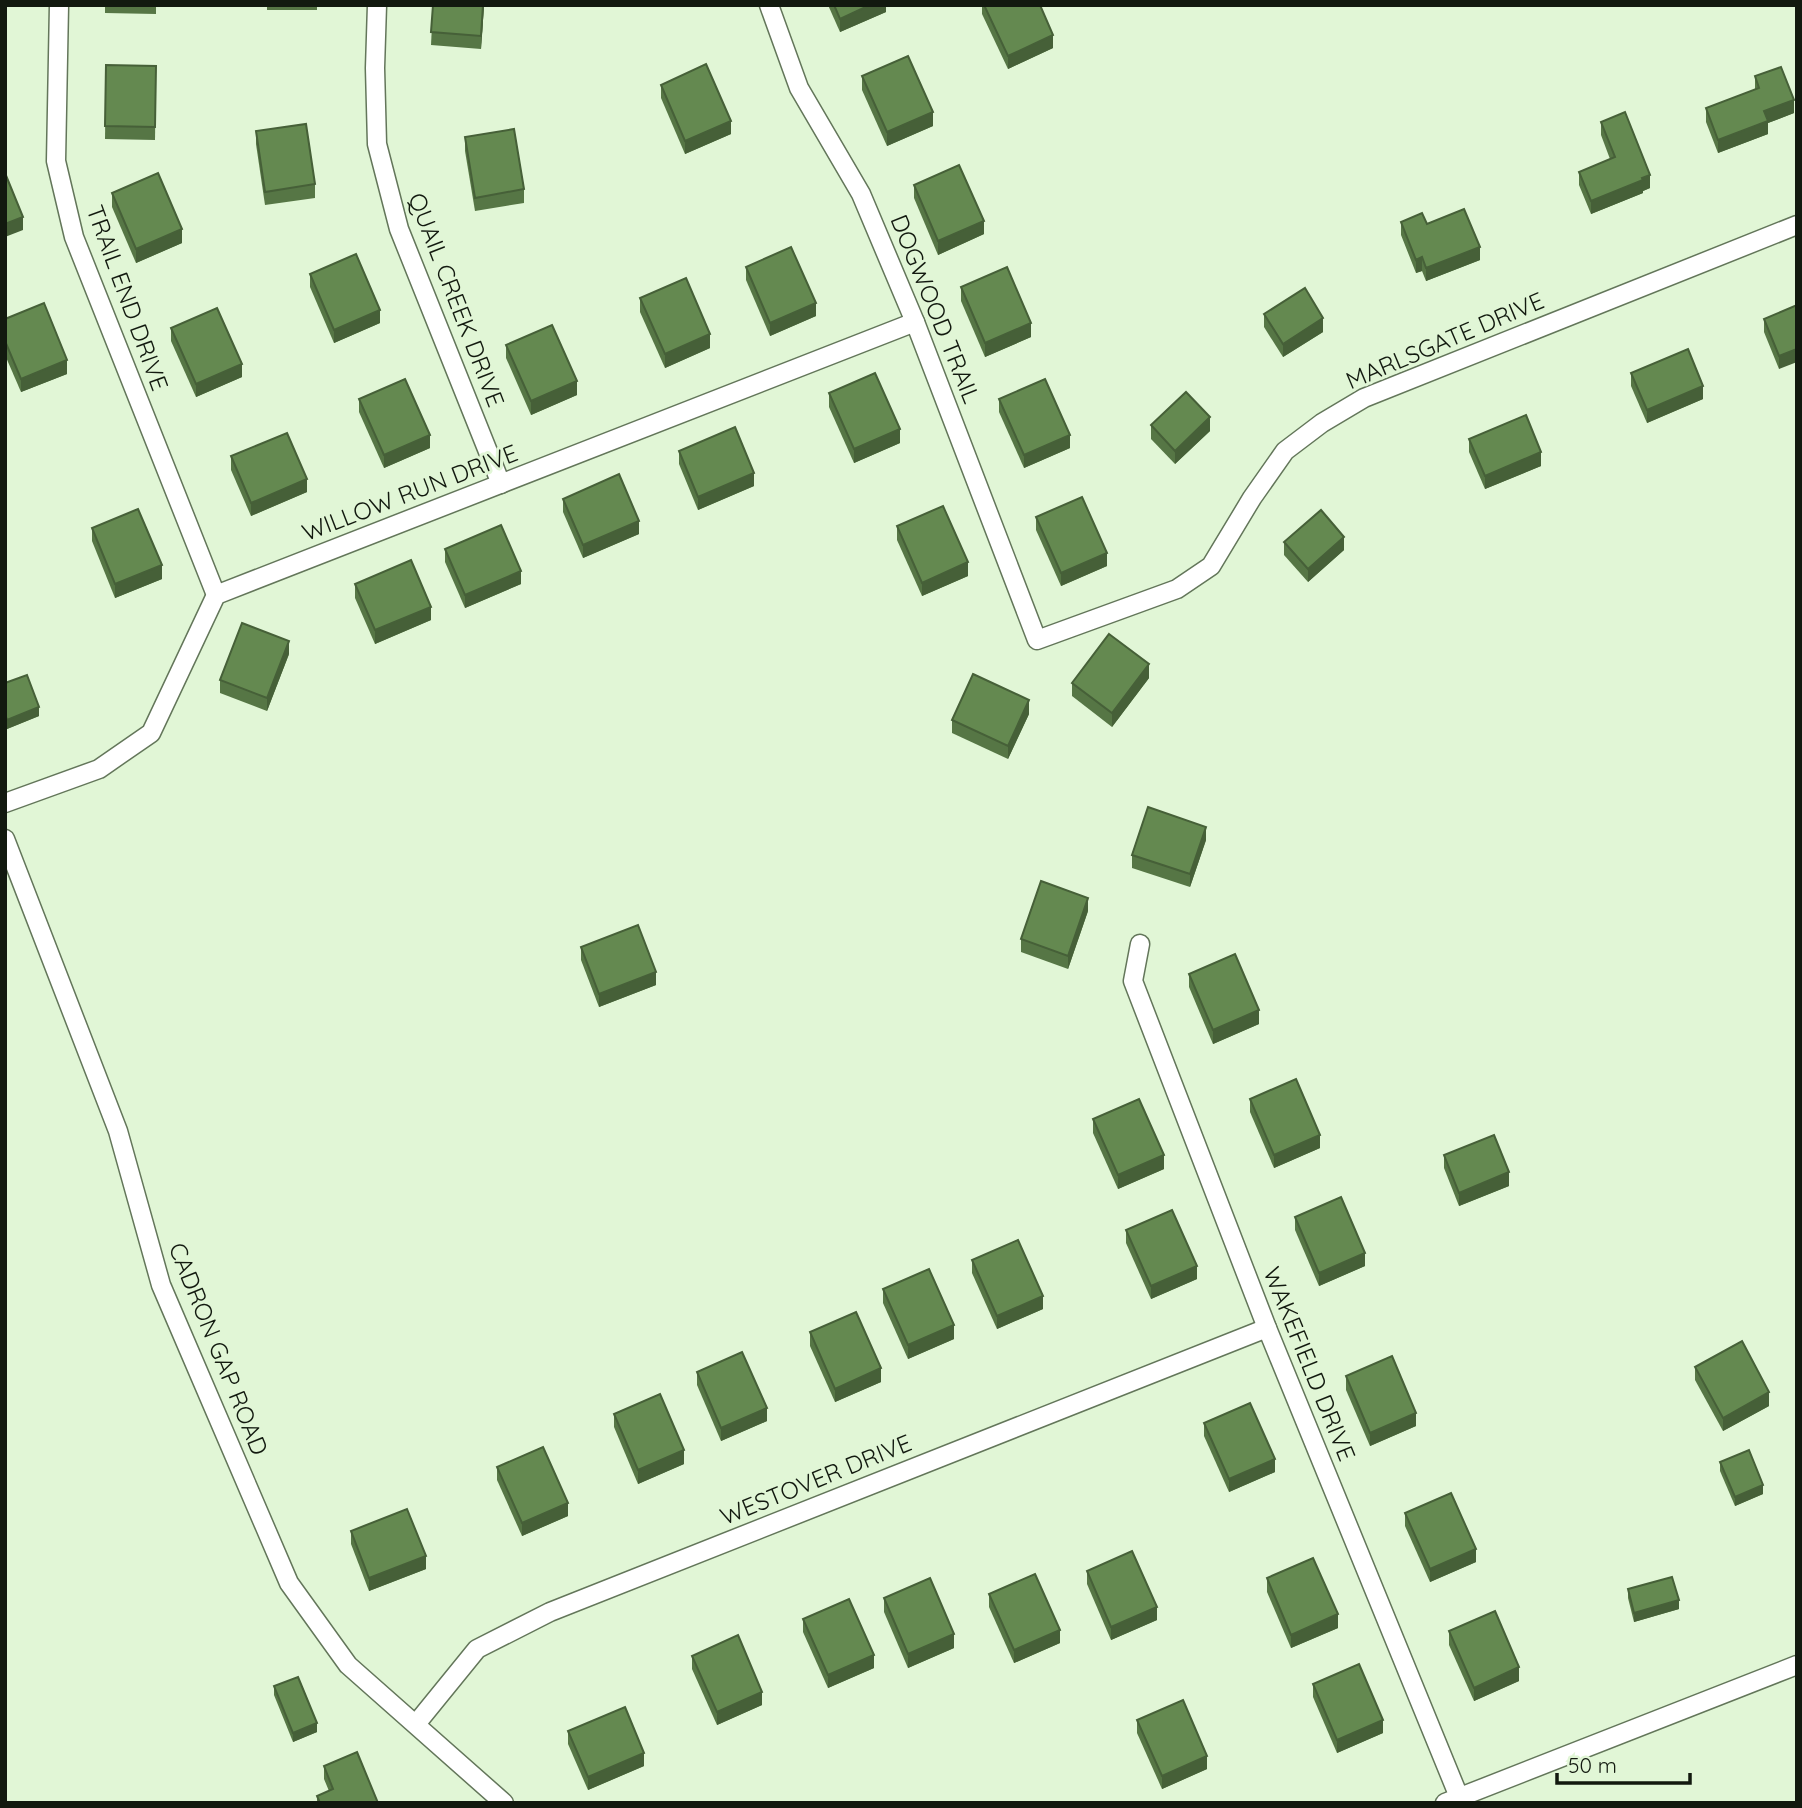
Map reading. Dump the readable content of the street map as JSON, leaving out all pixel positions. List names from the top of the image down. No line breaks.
{"streets":{"street":["TRAIL END DRIVE","QUAIL CREEK DRIVE","DOGWOOD TRAIL","MARLSGATE DRIVE","WILLOW RUN DRIVE","CADRON GAP ROAD","WAKEFIELD DRIVE","WESTOVER DRIVE"]},"crossings":[["TRAIL END DRIVE","WILLOW RUN DRIVE"],["QUAIL CREEK DRIVE","WILLOW RUN DRIVE"],["DOGWOOD TRAIL","MARLSGATE DRIVE"],["DOGWOOD TRAIL","WILLOW RUN DRIVE"],["CADRON GAP ROAD","WESTOVER DRIVE"],["WAKEFIELD DRIVE","WESTOVER DRIVE"]],"scale_bar":"50 m"}
